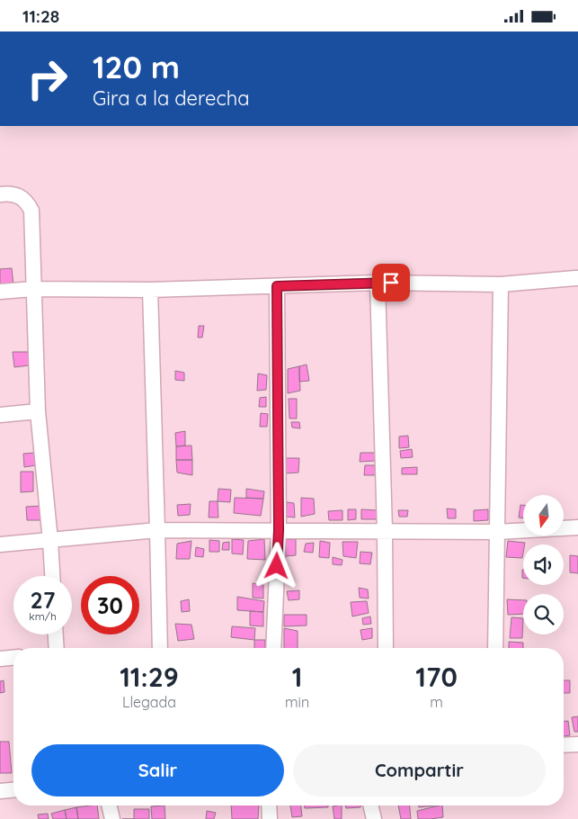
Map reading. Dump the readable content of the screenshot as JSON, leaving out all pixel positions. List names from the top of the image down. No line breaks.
{"north":"bottom","page":{"status":"11:28","turn":["120 m","Gira a la derecha"],"speed":"27 km/h","limit":"30","eta":["11:29","Llegada","1","min","170","m"],"buttons":["Salir","Compartir"]}}
